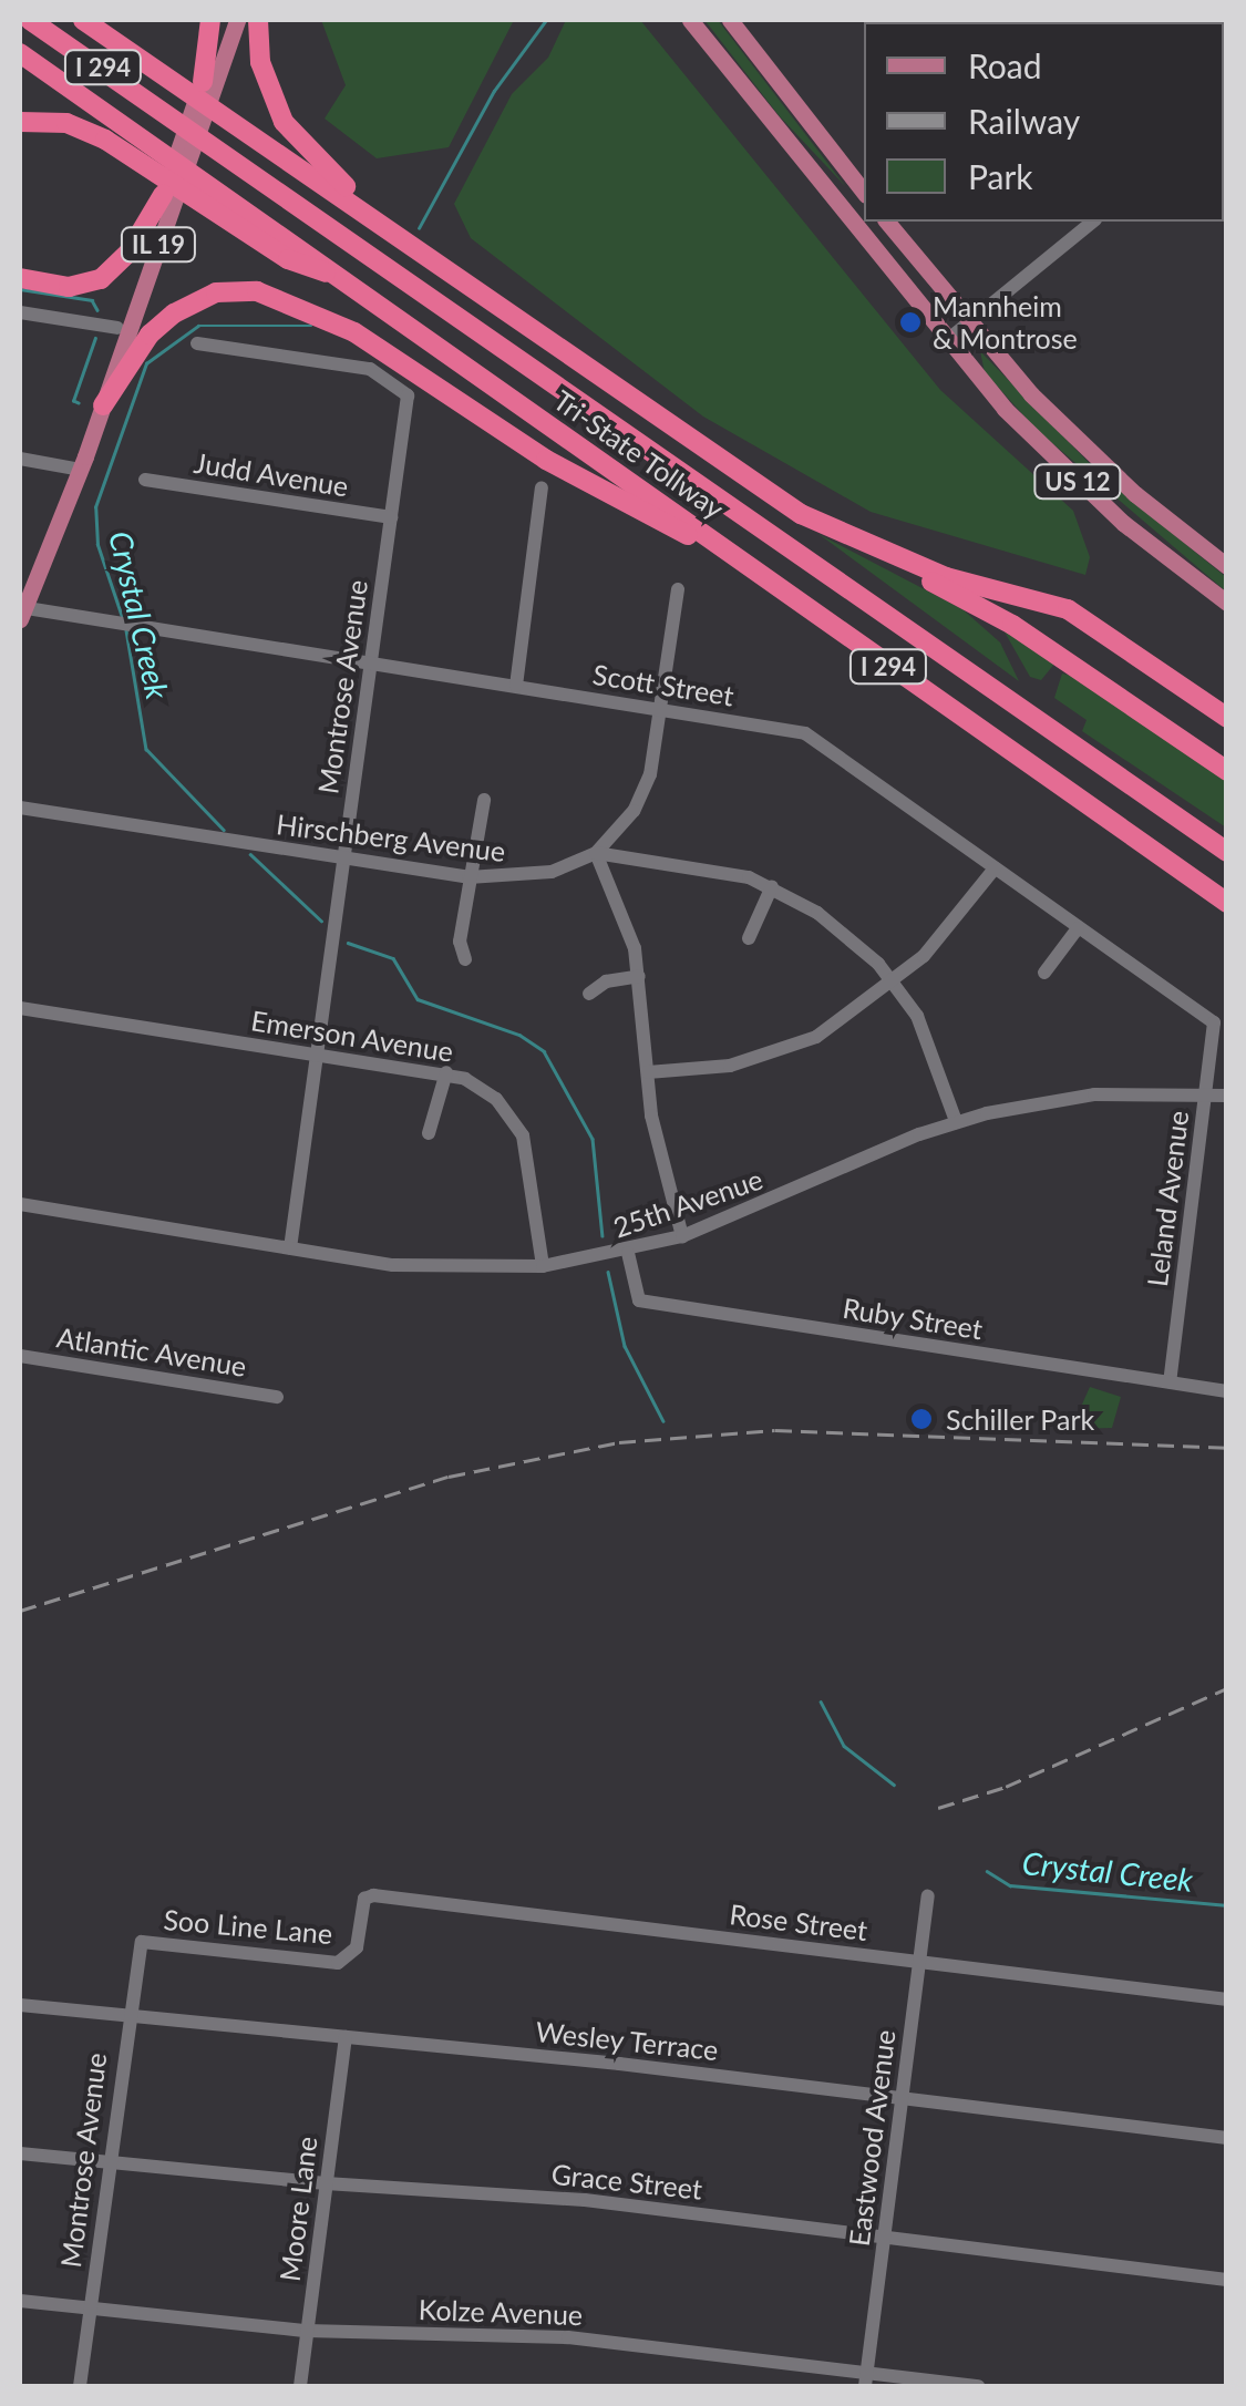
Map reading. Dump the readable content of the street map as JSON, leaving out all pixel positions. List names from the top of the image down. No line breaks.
{"streets":{"highway":["I 294","Tri-State Tollway"],"main road":["IL 19","US 12"],"street":["Judd Avenue","Scott Street","Montrose Avenue","Hirschberg Avenue","Emerson Avenue","Leland Avenue","25th Avenue","Ruby Street","Atlantic Avenue","Rose Street","Soo Line Lane","Wesley Terrace","Eastwood Avenue","Grace Street","Moore Lane","Kolze Avenue"]},"crossings":[["I 294","IL 19"],["IL 19","Scott Street"],["Judd Avenue","Montrose Avenue"],["Scott Street","Montrose Avenue"],["Scott Street","Leland Avenue"],["Montrose Avenue","Hirschberg Avenue"],["Montrose Avenue","Emerson Avenue"],["Montrose Avenue","25th Avenue"],["Montrose Avenue","Soo Line Lane"],["Montrose Avenue","Wesley Terrace"],["Montrose Avenue","Grace Street"],["Montrose Avenue","Kolze Avenue"],["Hirschberg Avenue","25th Avenue"],["Emerson Avenue","25th Avenue"],["Leland Avenue","25th Avenue"],["Leland Avenue","Ruby Street"],["25th Avenue","Ruby Street"],["Rose Street","Soo Line Lane"],["Rose Street","Eastwood Avenue"],["Wesley Terrace","Eastwood Avenue"],["Wesley Terrace","Moore Lane"],["Eastwood Avenue","Grace Street"],["Eastwood Avenue","Kolze Avenue"],["Grace Street","Moore Lane"],["Moore Lane","Kolze Avenue"]],"water":["Crystal Creek"],"places":["Mannheim & Montrose","Schiller Park"],"legend":["Road","Railway","Park"]}
